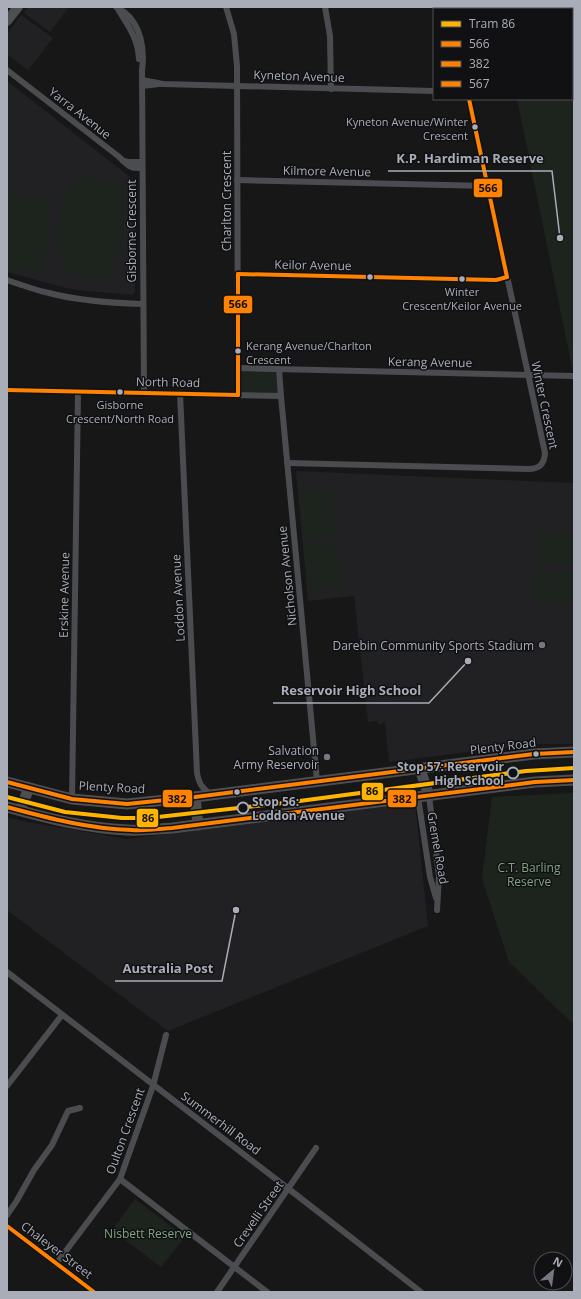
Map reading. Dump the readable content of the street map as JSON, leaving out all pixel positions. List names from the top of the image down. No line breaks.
{"streets":{"highway":["Plenty Road"],"street":["Kyneton Avenue","Yarra Avenue","Kilmore Avenue","Charlton Crescent","Gisborne Crescent","Keilor Avenue","Kerang Avenue","North Road","Winter Crescent","Nicholson Avenue","Erskine Avenue","Loddon Avenue","Gremel Road","Summerhill Road","Oulton Crescent","Crevelli Street","Chaleyer Street"]},"crossings":[["Kyneton Avenue","Charlton Crescent"],["Kyneton Avenue","Gisborne Crescent"],["Yarra Avenue","Gisborne Crescent"],["Kilmore Avenue","Charlton Crescent"],["Kilmore Avenue","Winter Crescent"],["Charlton Crescent","Keilor Avenue"],["Charlton Crescent","Kerang Avenue"],["Charlton Crescent","North Road"],["Gisborne Crescent","North Road"],["Keilor Avenue","Winter Crescent"],["Kerang Avenue","Winter Crescent"],["Kerang Avenue","Nicholson Avenue"],["North Road","Nicholson Avenue"],["North Road","Erskine Avenue"],["North Road","Loddon Avenue"],["Winter Crescent","Nicholson Avenue"],["Nicholson Avenue","Plenty Road"],["Erskine Avenue","Plenty Road"],["Loddon Avenue","Plenty Road"],["Summerhill Road","Oulton Crescent"],["Summerhill Road","Crevelli Street"],["Oulton Crescent","Chaleyer Street"]],"parks":["C.T. Barling Reserve","Nisbett Reserve"],"places":["Kyneton Avenue/Winter Crescent","K.P. Hardiman Reserve","Winter Crescent/Keilor Avenue","Kerang Avenue/Charlton Crescent","Gisborne Crescent/North Road","Darebin Community Sports Stadium","Reservoir High School","Salvation Army Reservoir","Stop 57: Reservoir High School","Stop 56: Loddon Avenue","Australia Post"],"lines":["transit line 566","transit line 382","tram line 86","transit line 567"],"legend":["Tram 86","566","382","567"],"north":"top right"}
